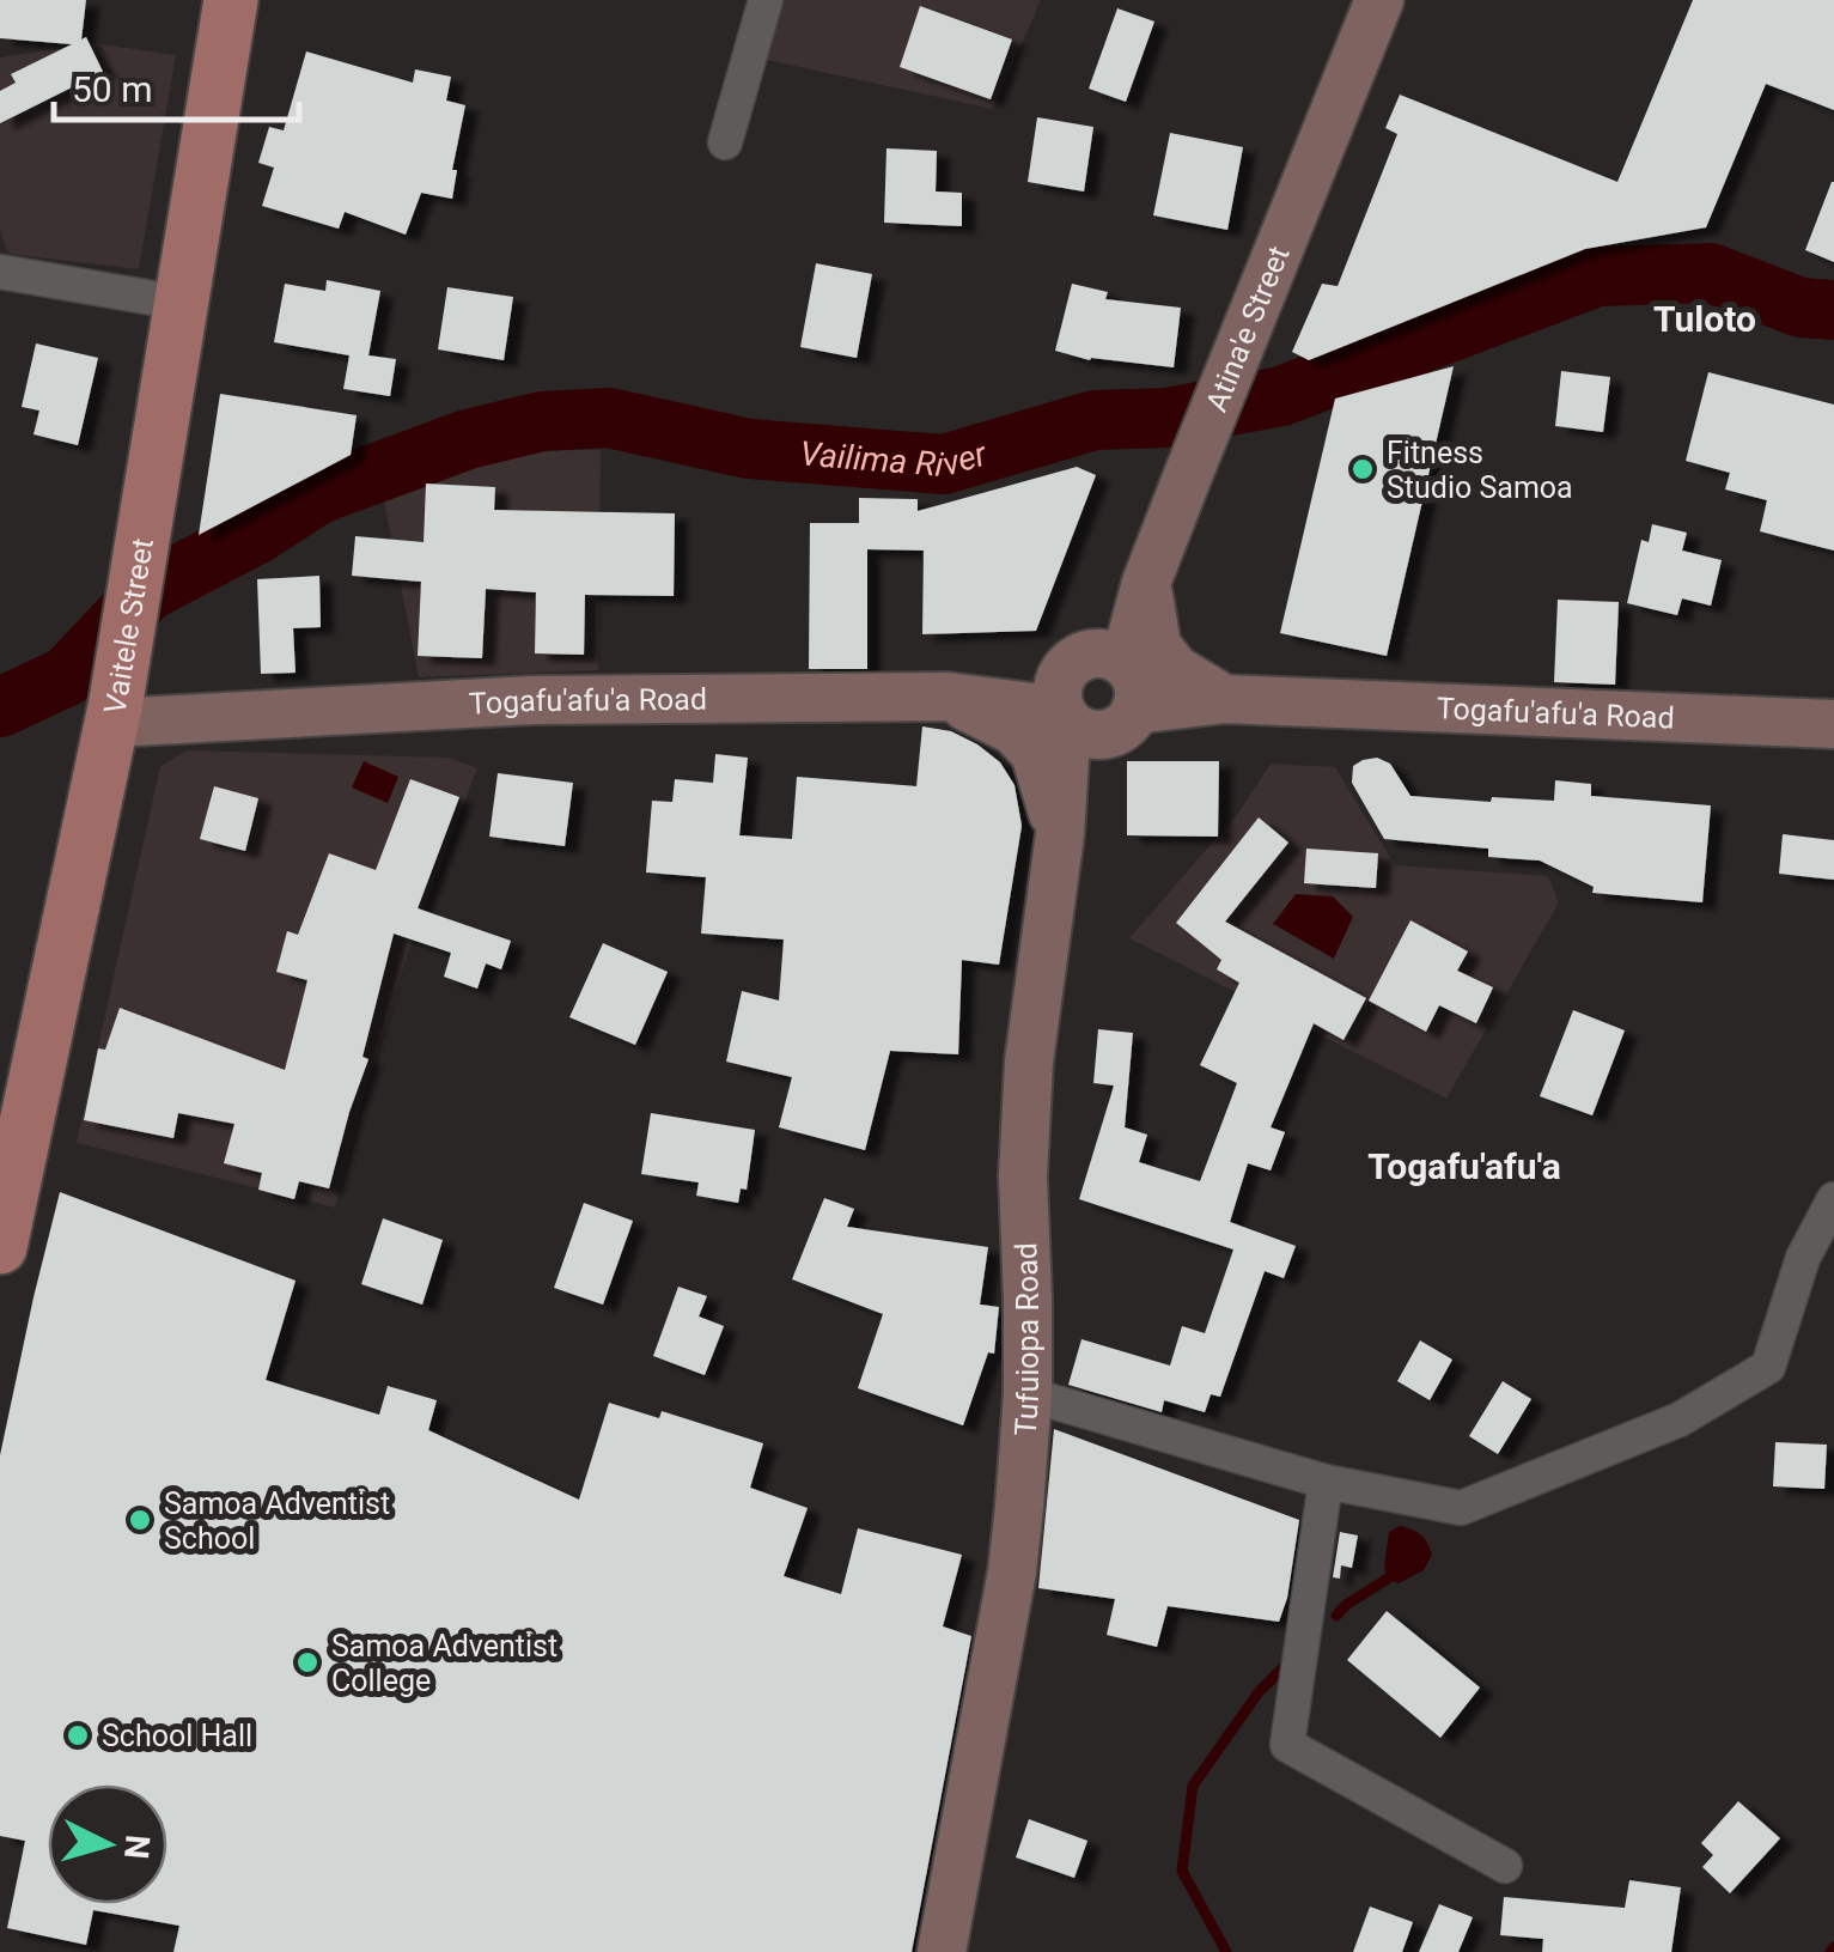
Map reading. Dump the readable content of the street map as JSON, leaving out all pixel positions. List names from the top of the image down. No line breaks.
{"streets":{"main road":["Atina'e Street","Vaitele Street","Togafu'afu'a Road","Tufuiopa Road"]},"crossings":[["Vaitele Street","Togafu'afu'a Road"],["Togafu'afu'a Road","Tufuiopa Road"]],"districts":["Tuloto","Togafu'afu'a"],"water":["Vailima River"],"places":["Fitness Studio Samoa","Samoa Adventist School","Samoa Adventist College","School Hall"],"scale_bar":"50 m","north":"right"}
